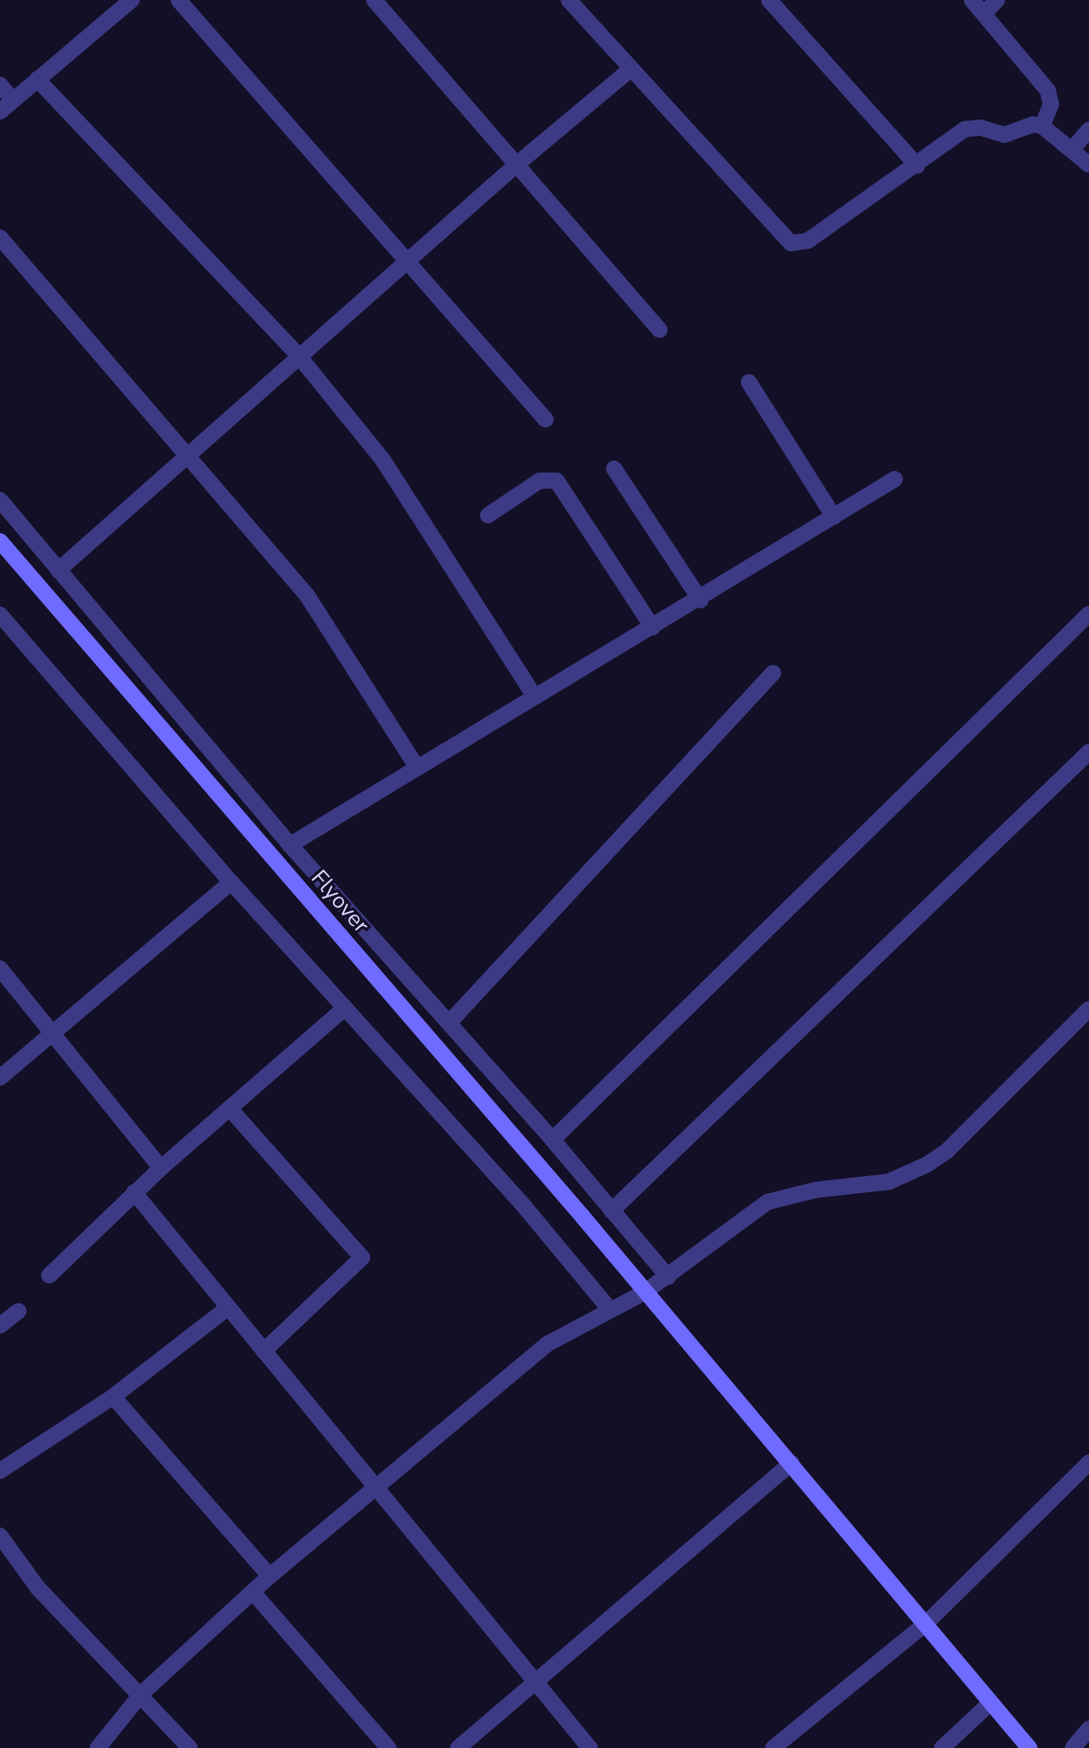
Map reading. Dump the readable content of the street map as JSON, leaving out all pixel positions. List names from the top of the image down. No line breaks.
{"streets":{"main road":["Flyover"]}}
